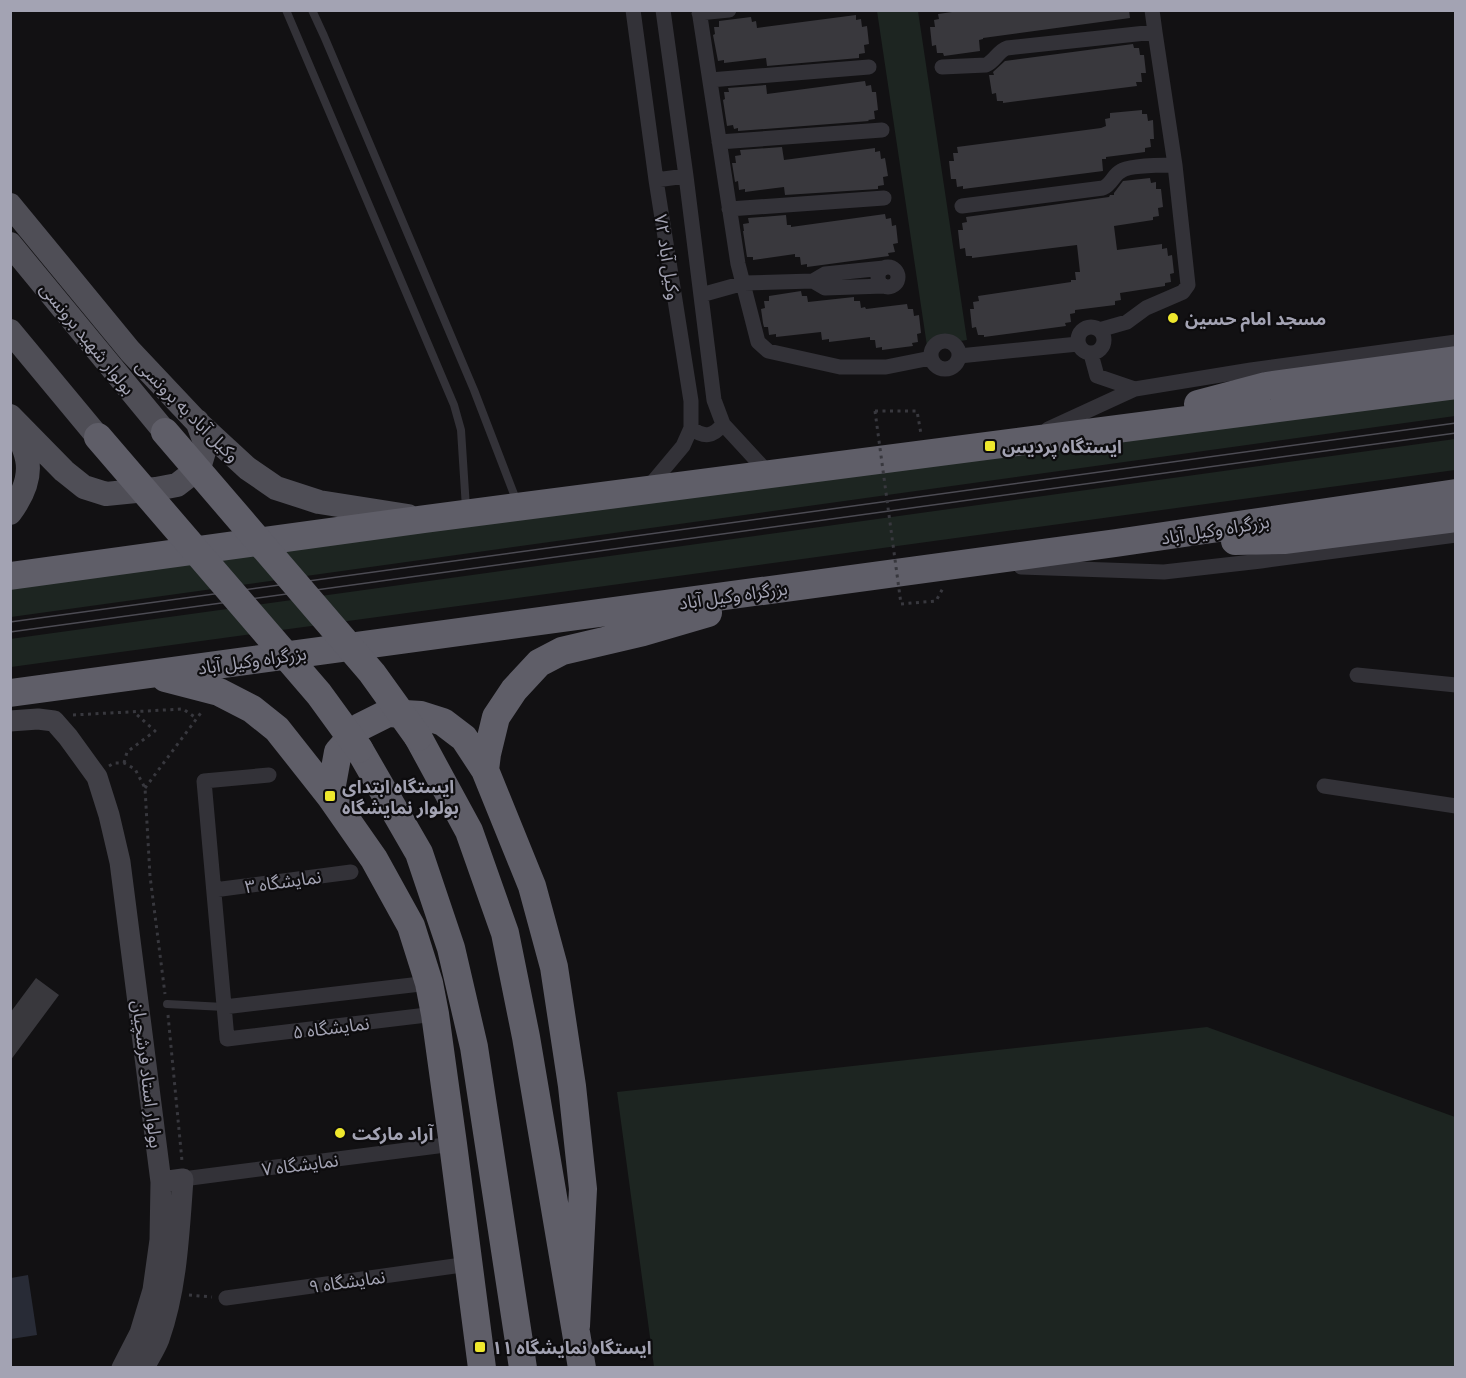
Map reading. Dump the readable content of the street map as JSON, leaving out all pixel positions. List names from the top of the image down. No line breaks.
{"streets":{"highway":["بزرگراه وکیل آباد"],"main road":["بولوار شهید برونسی","وکیل آباد به برونسی"],"street":["۷۲ وکیل آباد","نمایشگاه ۳","نمایشگاه ۵","بولوار استاد فرشچیان","نمایشگاه ۷","نمایشگاه ۹"]},"places":{"other":["مسجد امام حسین","آراد مارکت"],"transit":["ایستگاه پردیس","ایستگاه ابتدای بولوار نمایشگاه","ایستگاه نمایشگاه ۱۱"]}}
